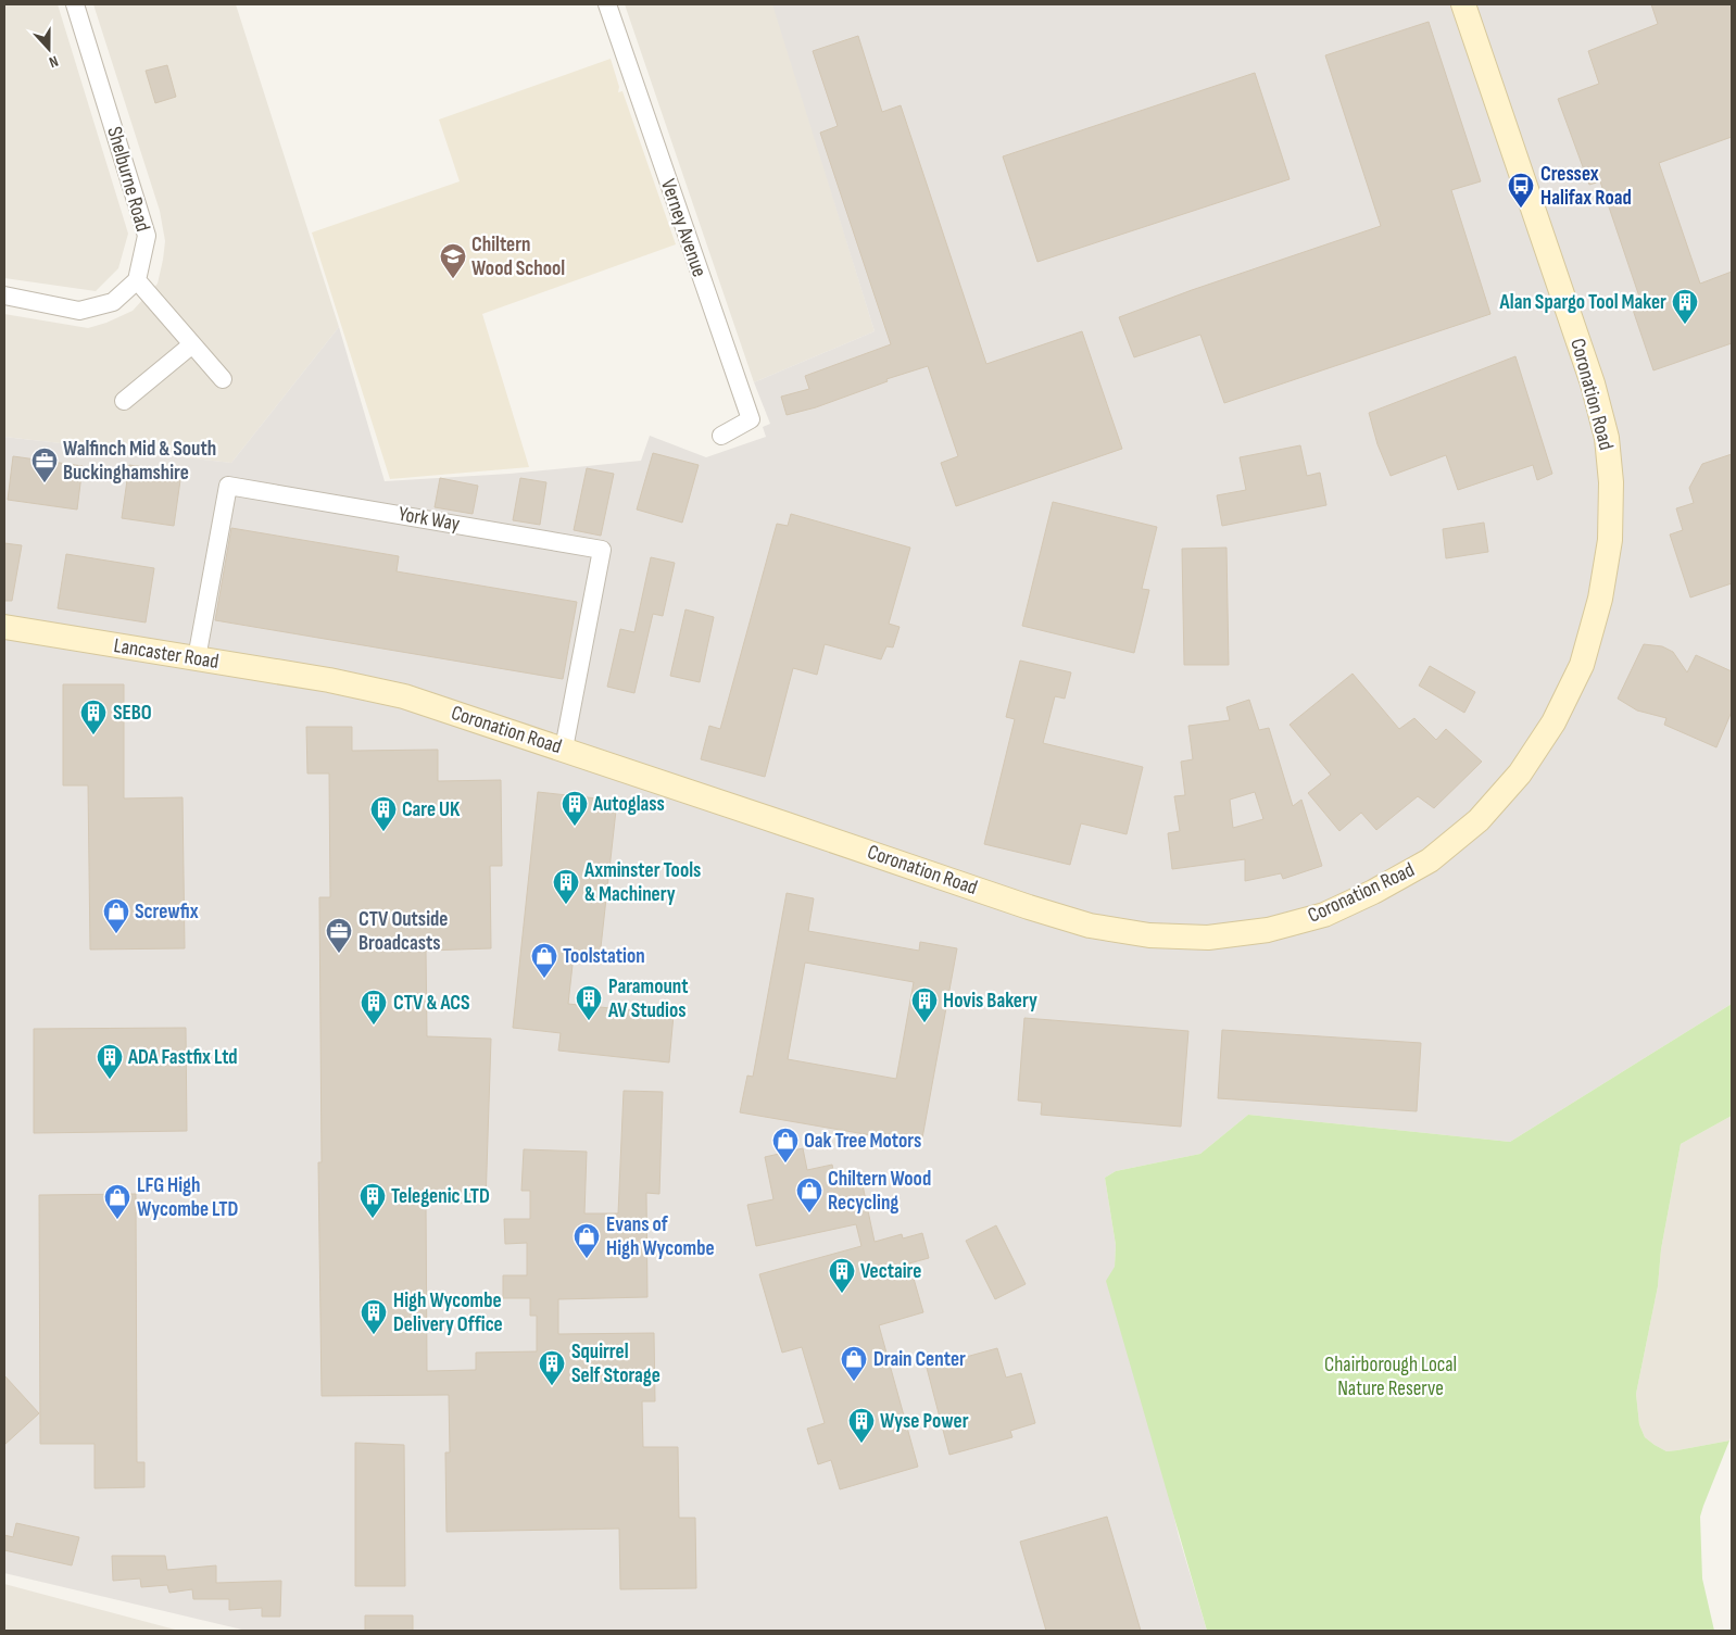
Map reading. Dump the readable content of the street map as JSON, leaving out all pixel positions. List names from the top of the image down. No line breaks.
{"streets":{"street":["Shelburne Road","Verney Avenue","Coronation Road","York Way","Lancaster Road"]},"crossings":[["Coronation Road","York Way"],["Coronation Road","Lancaster Road"],["York Way","Lancaster Road"]],"parks":["Chairborough Local Nature Reserve"],"places":{"bus stop":["Cressex Halifax Road"],"school or university":["Chiltern Wood School"],"building":["Alan Spargo Tool Maker","SEBO","Autoglass","Care UK","Axminster Tools & Machinery","Paramount AV Studios","Hovis Bakery","CTV & ACS","ADA Fastfix Ltd","Telegenic LTD","Vectaire","High Wycombe Delivery Office","Squirrel Self Storage","Wyse Power"],"office":["Walfinch Mid & South Buckinghamshire","CTV Outside Broadcasts"],"shop":["Screwfix","Toolstation","Oak Tree Motors","Chiltern Wood Recycling","LFG High Wycombe LTD","Evans of High Wycombe","Drain Center"]},"north":"bottom"}
